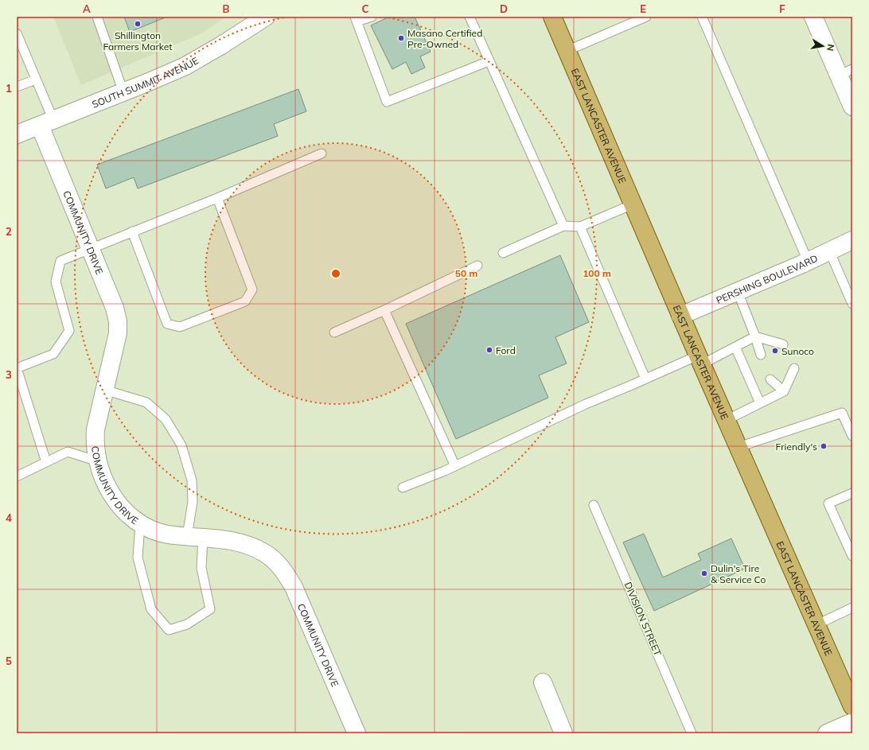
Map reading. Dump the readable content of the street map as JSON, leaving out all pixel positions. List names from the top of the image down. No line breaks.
{"streets":{"main road":["EAST LANCASTER AVENUE"],"street":["SOUTH SUMMIT AVENUE","COMMUNITY DRIVE","PERSHING BOULEVARD"],"lane":["DIVISION STREET"]},"crossings":[["SOUTH SUMMIT AVENUE","COMMUNITY DRIVE"],["EAST LANCASTER AVENUE","PERSHING BOULEVARD"]],"places":["Shillington Farmers Market","Masano Certified Pre-Owned","Ford","Sunoco","Friendly's","Dulin's Tire & Service Co"],"north":"right","grid":{"columns":["A","B","C","D","E","F"],"rows":["1","2","3","4","5"]},"rings":["50 m","100 m"]}
